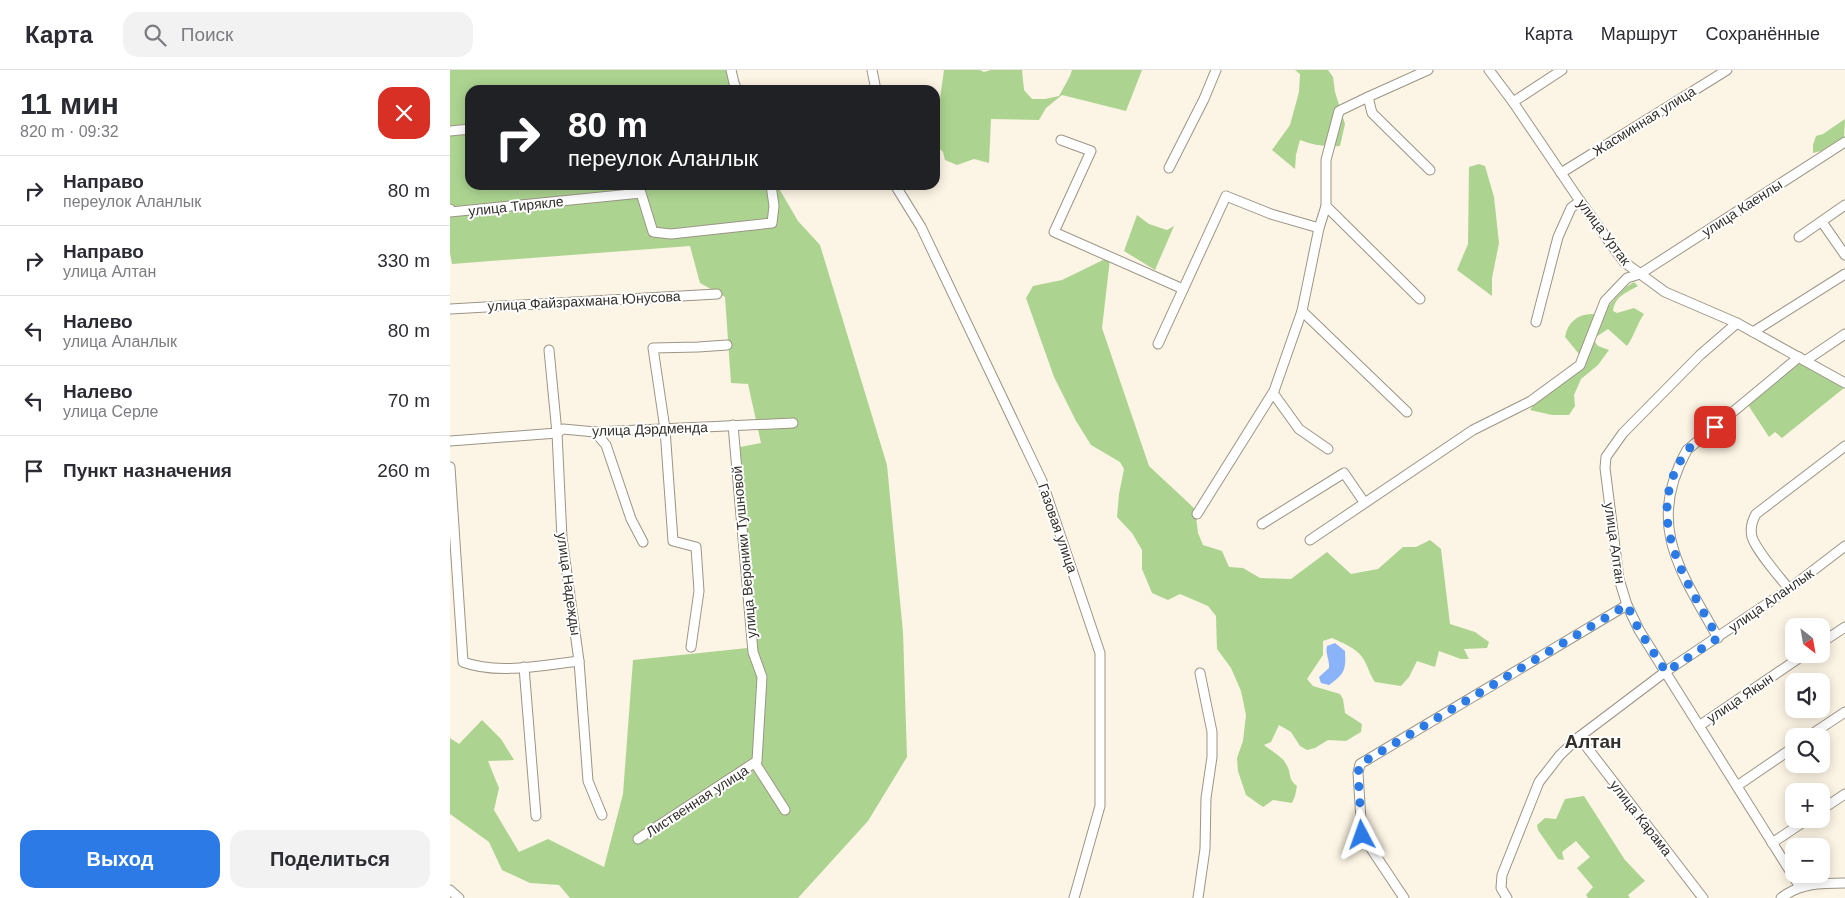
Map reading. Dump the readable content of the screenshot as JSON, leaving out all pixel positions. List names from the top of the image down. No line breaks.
{"streets":{"street":["Жасминная улица","улица Тирякле","улица Каенлы","улица Уртак","улица Файзрахмана Юнусова","улица Дэрдменда","Газовая улица","улица Алтан","улица Вероники Тушновой","улица Надежды","улица Аланлык","улица Якын","Лиственная улица","улица Карама"]},"crossings":[["Жасминная улица","улица Уртак"],["улица Каенлы","улица Уртак"],["улица Уртак","улица Алтан"],["улица Дэрдменда","улица Вероники Тушновой"],["улица Дэрдменда","улица Надежды"],["улица Алтан","улица Аланлык"],["улица Алтан","улица Якын"],["улица Вероники Тушновой","Лиственная улица"],["улица Аланлык","улица Карама"]],"districts":["Алтан"],"north":"bottom right","page":{"header":"Карта","search":"Поиск","nav":["Карта","Маршрут","Сохранённые"],"heading":["11 мин","820 m · 09:32"],"turn":["80 m","переулок Аланлык"],"list":[{"name":"Направо","note":"переулок Аланлык","value":"80 m"},{"name":"Направо","note":"улица Алтан","value":"330 m"},{"name":"Налево","note":"улица Аланлык","value":"80 m"},{"name":"Налево","note":"улица Серле","value":"70 m"},{"name":"Пункт назначения","value":"260 m"}],"map_buttons":["+","−"],"buttons":["Выход","Поделиться"]}}
